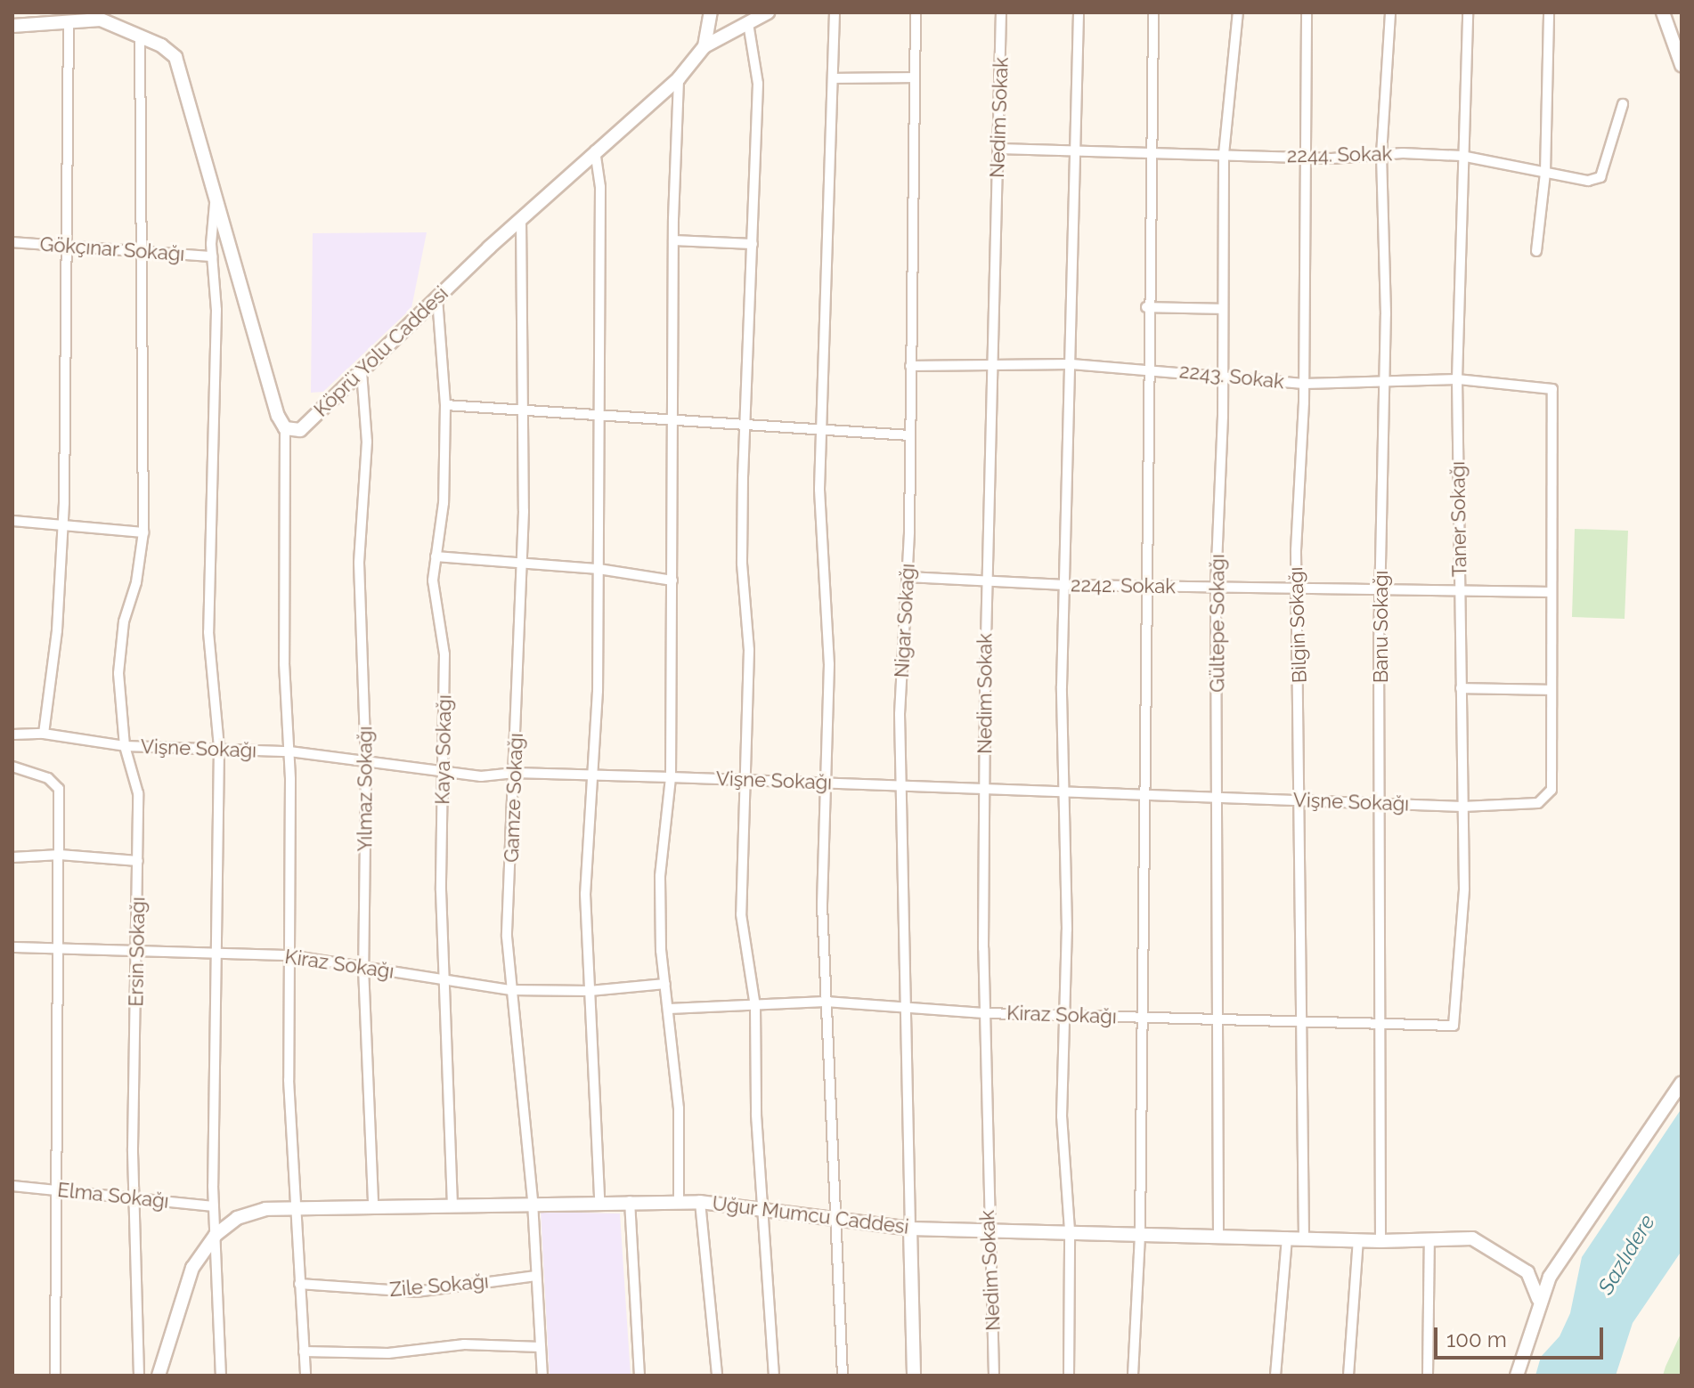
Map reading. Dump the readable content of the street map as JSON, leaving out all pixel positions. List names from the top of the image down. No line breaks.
{"streets":{"street":["Nedim Sokak","2244. Sokak","Gökçınar Sokağı","Köprü Yolu Caddesi","2243. Sokak","Taner Sokağı","2242. Sokak","Nigar Sokağı","Gültepe Sokağı","Bilgin Sokağı","Banu Sokağı","Vişne Sokağı","Kaya Sokağı","Yılmaz Sokağı","Gamze Sokağı","Ersin Sokağı","Kiraz Sokağı","Elma Sokağı","Uğur Mumcu Caddesi","Zile Sokağı"]},"crossings":[["Nedim Sokak","2244. Sokak"],["Nedim Sokak","2243. Sokak"],["Nedim Sokak","2242. Sokak"],["Nedim Sokak","Vişne Sokağı"],["Nedim Sokak","Kiraz Sokağı"],["Nedim Sokak","Uğur Mumcu Caddesi"],["2244. Sokak","Taner Sokağı"],["2244. Sokak","Gültepe Sokağı"],["2244. Sokak","Bilgin Sokağı"],["2244. Sokak","Banu Sokağı"],["Gökçınar Sokağı","Ersin Sokağı"],["Köprü Yolu Caddesi","Kaya Sokağı"],["Köprü Yolu Caddesi","Yılmaz Sokağı"],["Köprü Yolu Caddesi","Gamze Sokağı"],["2243. Sokak","Taner Sokağı"],["2243. Sokak","2242. Sokak"],["2243. Sokak","Nigar Sokağı"],["2243. Sokak","Gültepe Sokağı"],["2243. Sokak","Bilgin Sokağı"],["2243. Sokak","Banu Sokağı"],["Taner Sokağı","2242. Sokak"],["Taner Sokağı","Vişne Sokağı"],["Taner Sokağı","Kiraz Sokağı"],["2242. Sokak","Nigar Sokağı"],["2242. Sokak","Gültepe Sokağı"],["2242. Sokak","Bilgin Sokağı"],["2242. Sokak","Banu Sokağı"],["Nigar Sokağı","Vişne Sokağı"],["Nigar Sokağı","Kiraz Sokağı"],["Nigar Sokağı","Uğur Mumcu Caddesi"],["Gültepe Sokağı","Vişne Sokağı"],["Gültepe Sokağı","Kiraz Sokağı"],["Gültepe Sokağı","Uğur Mumcu Caddesi"],["Bilgin Sokağı","Vişne Sokağı"],["Bilgin Sokağı","Kiraz Sokağı"],["Bilgin Sokağı","Uğur Mumcu Caddesi"],["Banu Sokağı","Vişne Sokağı"],["Banu Sokağı","Kiraz Sokağı"],["Banu Sokağı","Uğur Mumcu Caddesi"],["Vişne Sokağı","Kaya Sokağı"],["Vişne Sokağı","Yılmaz Sokağı"],["Vişne Sokağı","Gamze Sokağı"],["Vişne Sokağı","Ersin Sokağı"],["Kaya Sokağı","Kiraz Sokağı"],["Kaya Sokağı","Uğur Mumcu Caddesi"],["Yılmaz Sokağı","Kiraz Sokağı"],["Yılmaz Sokağı","Uğur Mumcu Caddesi"],["Gamze Sokağı","Kiraz Sokağı"],["Gamze Sokağı","Uğur Mumcu Caddesi"],["Gamze Sokağı","Zile Sokağı"],["Ersin Sokağı","Kiraz Sokağı"],["Ersin Sokağı","Elma Sokağı"]],"water":["Sazlıdere"],"scale_bar":"100 m"}
